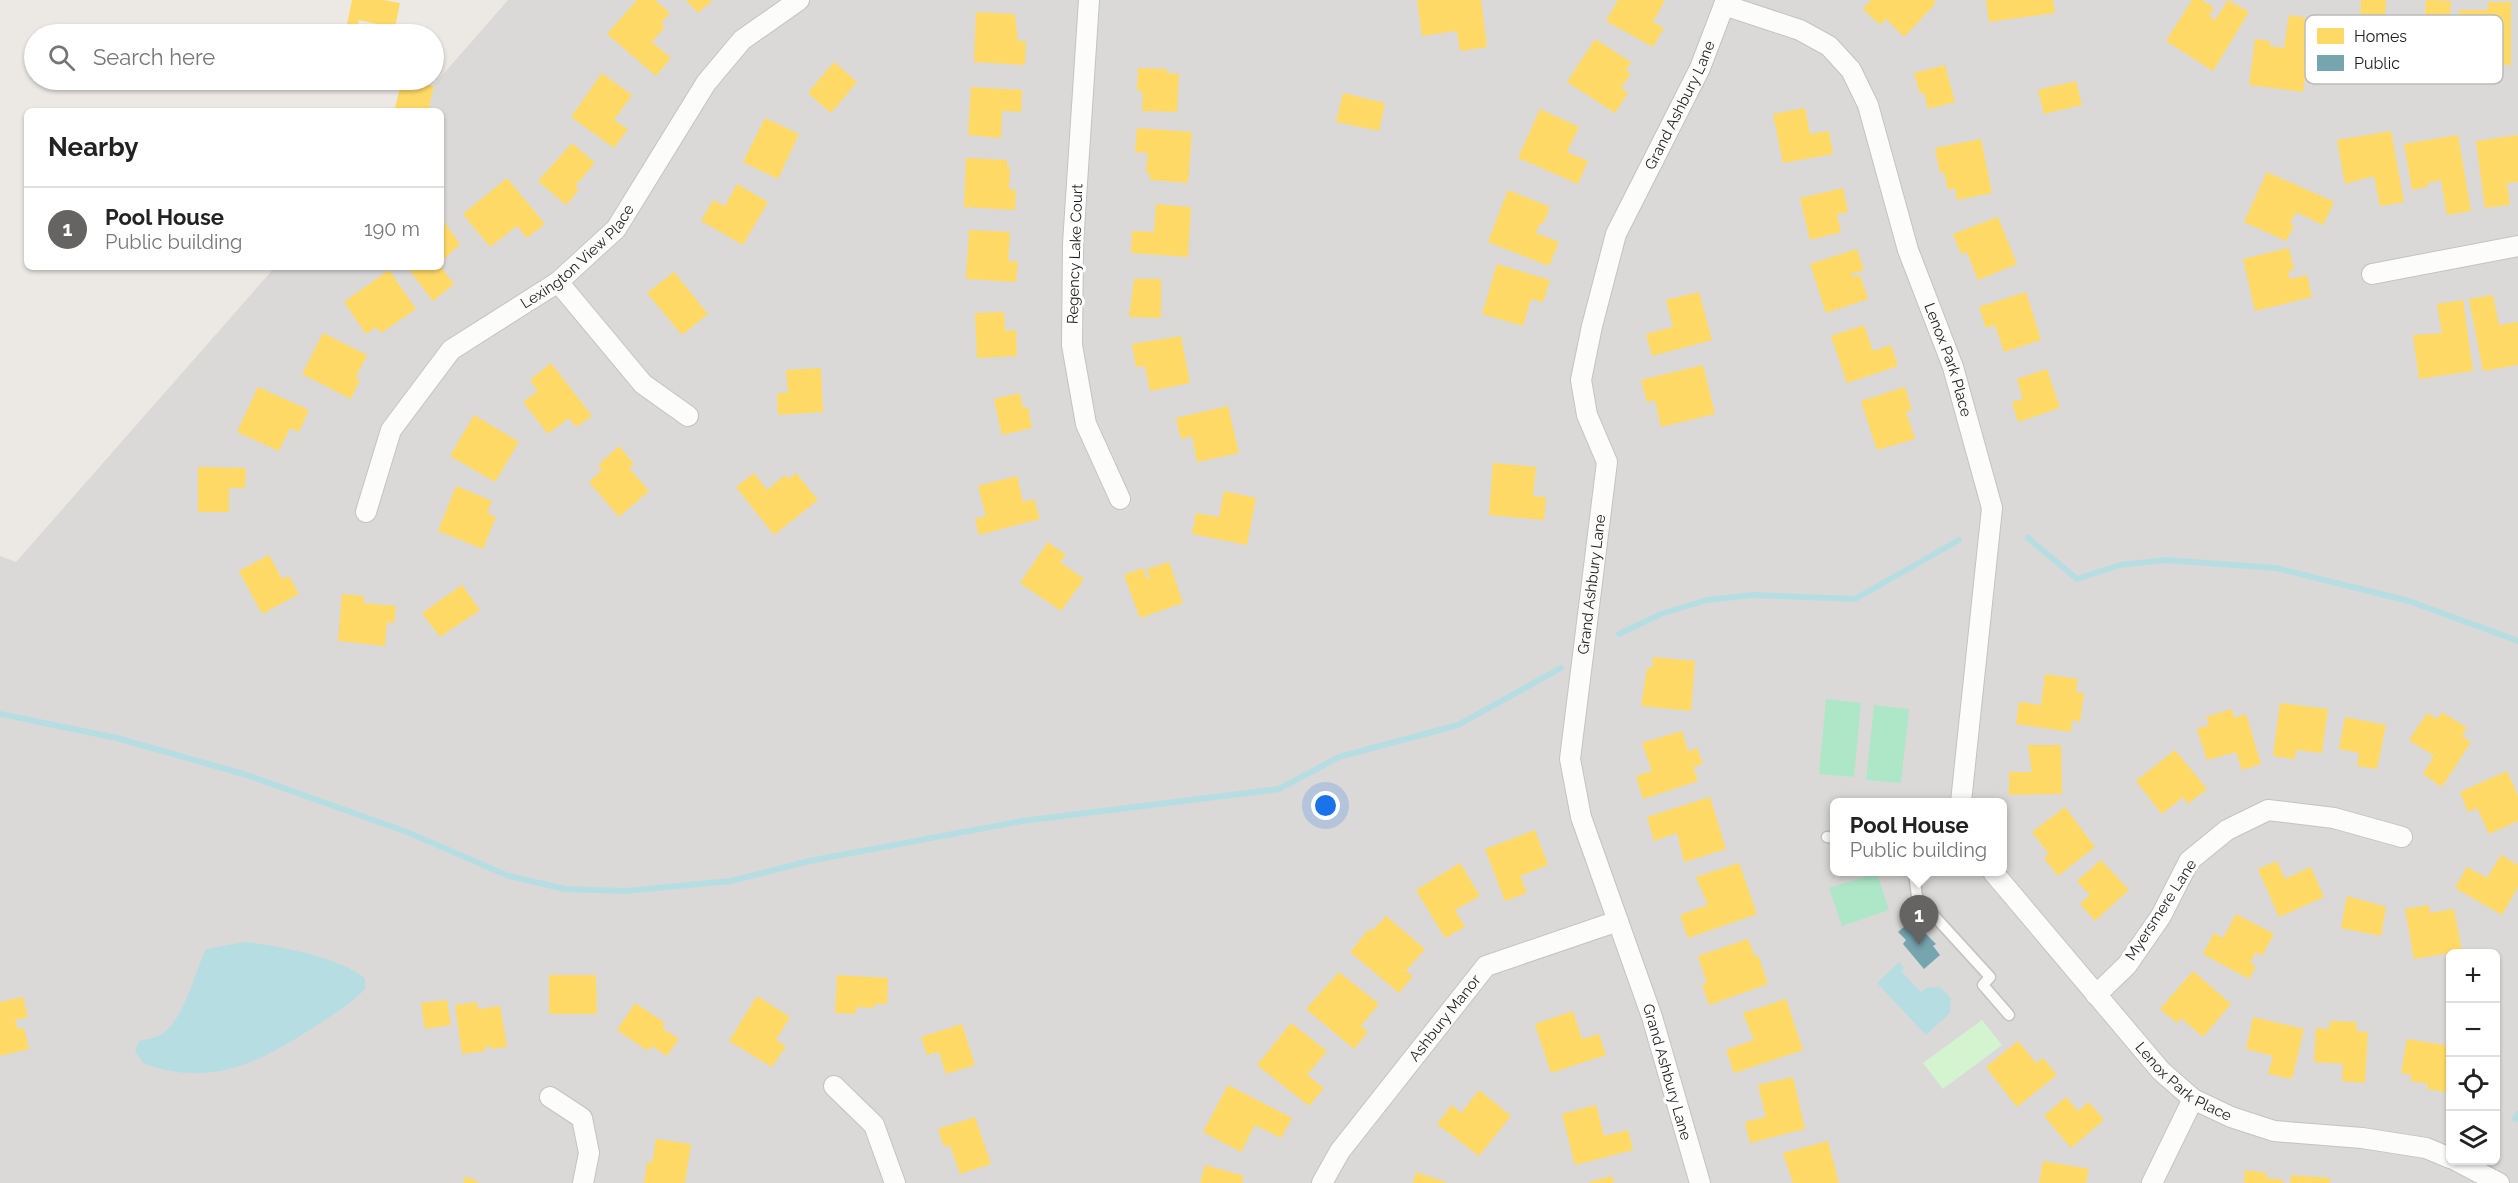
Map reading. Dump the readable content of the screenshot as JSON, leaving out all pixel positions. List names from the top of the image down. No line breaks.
{"streets":{"street":["Grand Ashbury Lane","Lexington View Place","Regency Lake Court","Lenox Park Place","Myersmere Lane","Ashbury Manor"]},"crossings":[["Grand Ashbury Lane","Lenox Park Place"],["Grand Ashbury Lane","Ashbury Manor"],["Lenox Park Place","Myersmere Lane"]],"legend":["Homes","Public"],"page":{"search":"Search here","heading":"Nearby","list":[{"mark":"1","name":"Pool House","note":"Public building","value":"190 m"}],"popup":["Pool House","Public building"],"pins":"1","map_buttons":["+","−"]}}
